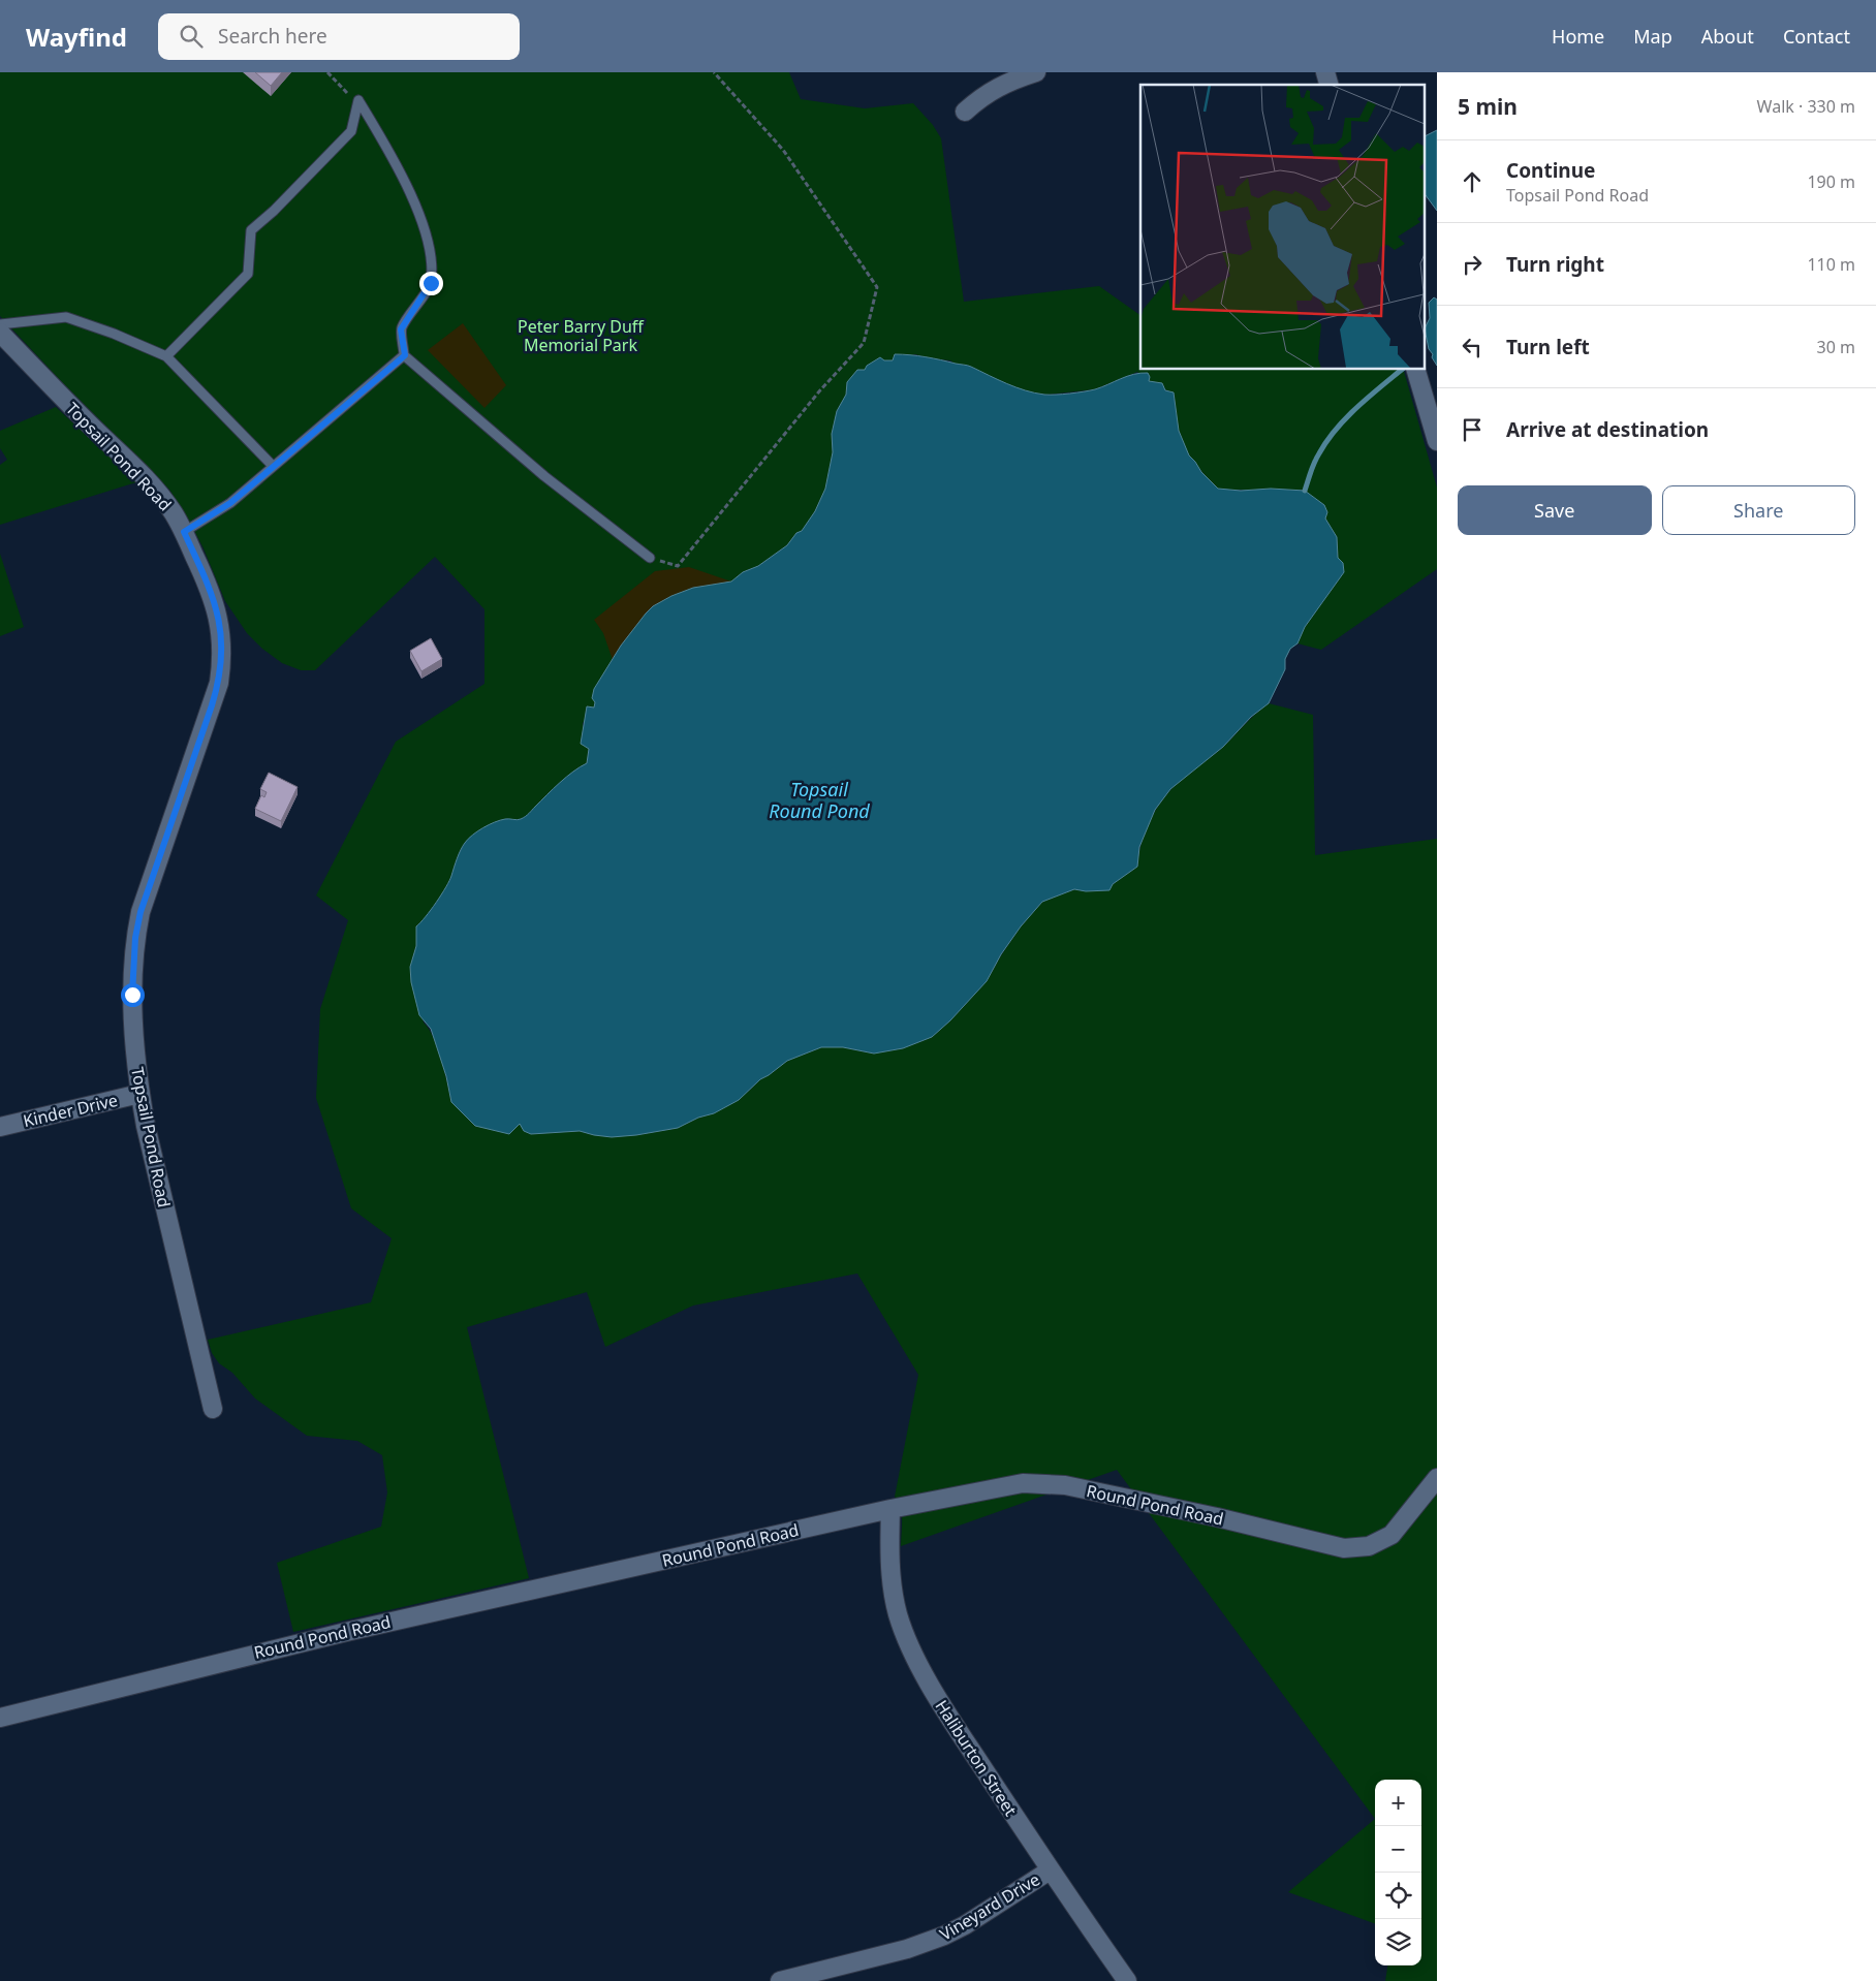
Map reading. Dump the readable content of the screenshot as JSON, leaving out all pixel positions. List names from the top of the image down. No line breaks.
{"streets":{"street":["Topsail Pond Road","Kinder Drive","Round Pond Road","Haliburton Street","Vineyard Drive"]},"crossings":[["Topsail Pond Road","Kinder Drive"],["Round Pond Road","Haliburton Street"],["Haliburton Street","Vineyard Drive"]],"water":["Topsail Round Pond"],"parks":["Peter Barry Duff Memorial Park"],"page":{"header":"Wayfind","search":"Search here","nav":["Home","Map","About","Contact"],"heading":["5 min","Walk · 330 m"],"list":[["Continue","Topsail Pond Road","190 m"],["Turn right","110 m"],["Turn left","30 m"],"Arrive at destination"],"buttons":["Save","Share"],"map_buttons":["+","−"]}}
